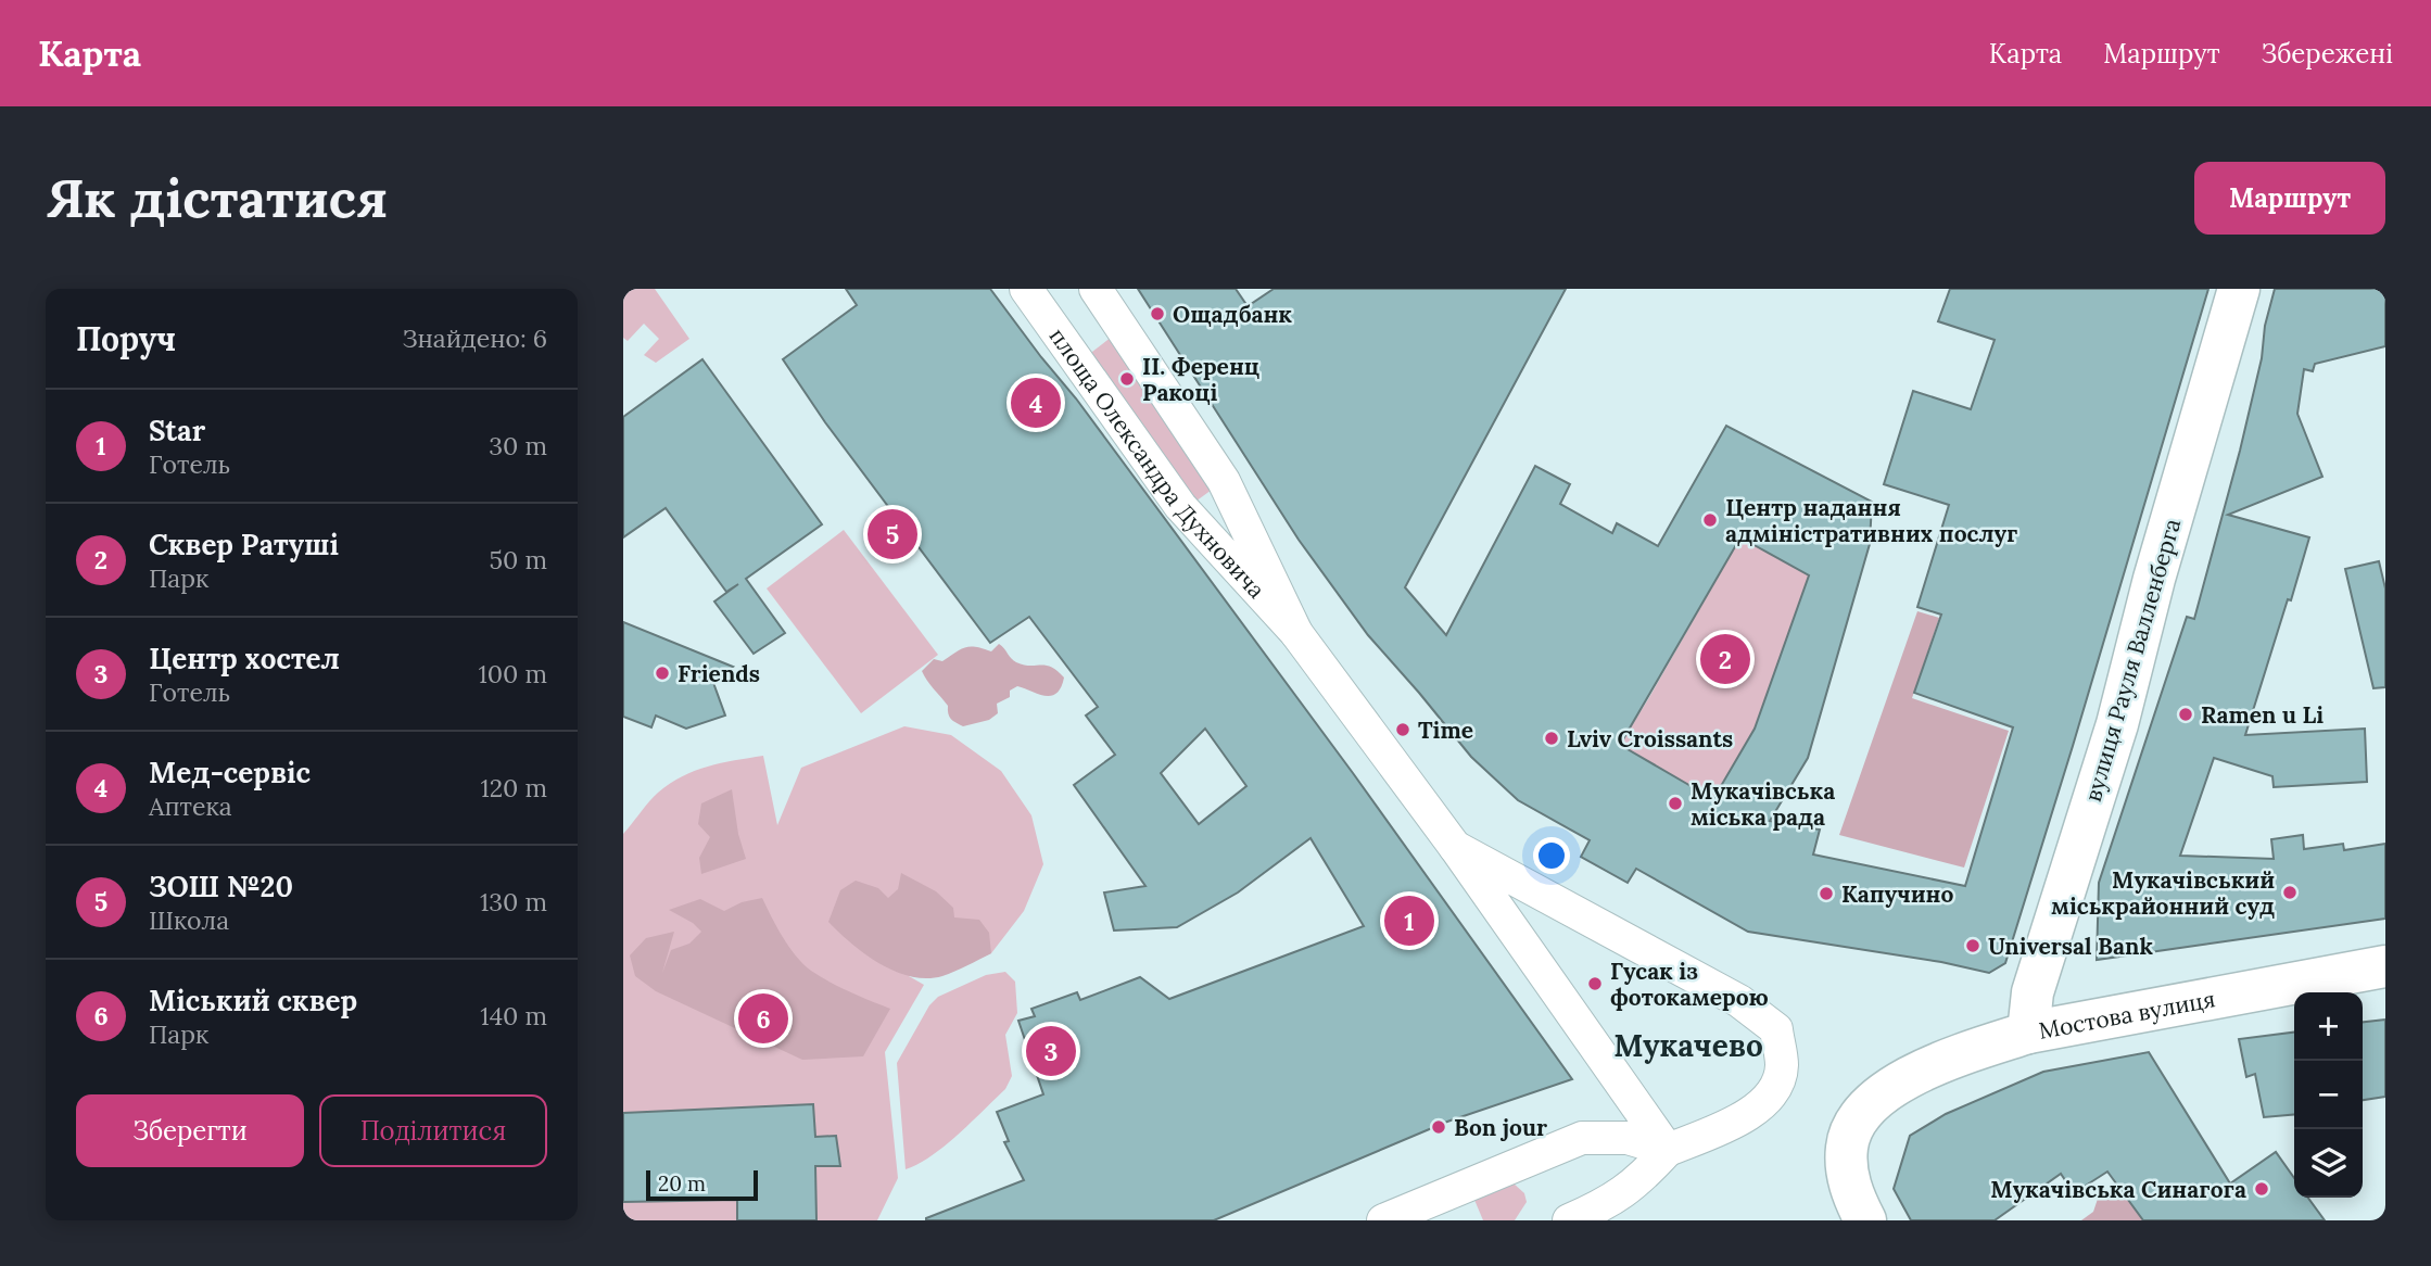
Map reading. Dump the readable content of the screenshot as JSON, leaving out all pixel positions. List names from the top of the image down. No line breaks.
{"streets":{"street":["площа Олександра Духновича","вулиця Рауля Валленберга","Мостова вулиця"]},"crossings":[["вулиця Рауля Валленберга","Мостова вулиця"]],"districts":["Мукачево"],"places":["Ощадбанк","II. Ференц Ракоці","Центр надання адміністративних послуг","Friends","Ramen u Li","Time","Lviv Croissants","Мукачівська міська рада","Мукачівський міськрайонний суд","Капучино","Universal Bank","Гусак із фотокамерою","Bon jour","Мукачівська Синагога"],"scale_bar":"20 m","page":{"header":"Карта","nav":["Карта","Маршрут","Збережені"],"buttons":["Маршрут",["Зберегти","Поділитися"]],"title":"Як дістатися","heading":["Поруч","Знайдено: 6"],"pins":["4","5","2","1","6","3"],"list":[{"mark":"1","name":"Star","note":"Готель","value":"30 m"},{"mark":"2","name":"Сквер Ратуші","note":"Парк","value":"50 m"},{"mark":"3","name":"Центр хостел","note":"Готель","value":"100 m"},{"mark":"4","name":"Мед-сервіс","note":"Аптека","value":"120 m"},{"mark":"5","name":"ЗОШ №20","note":"Школа","value":"130 m"},{"mark":"6","name":"Міський сквер","note":"Парк","value":"140 m"}],"map_buttons":["+","−"],"scale":"20 m"}}
